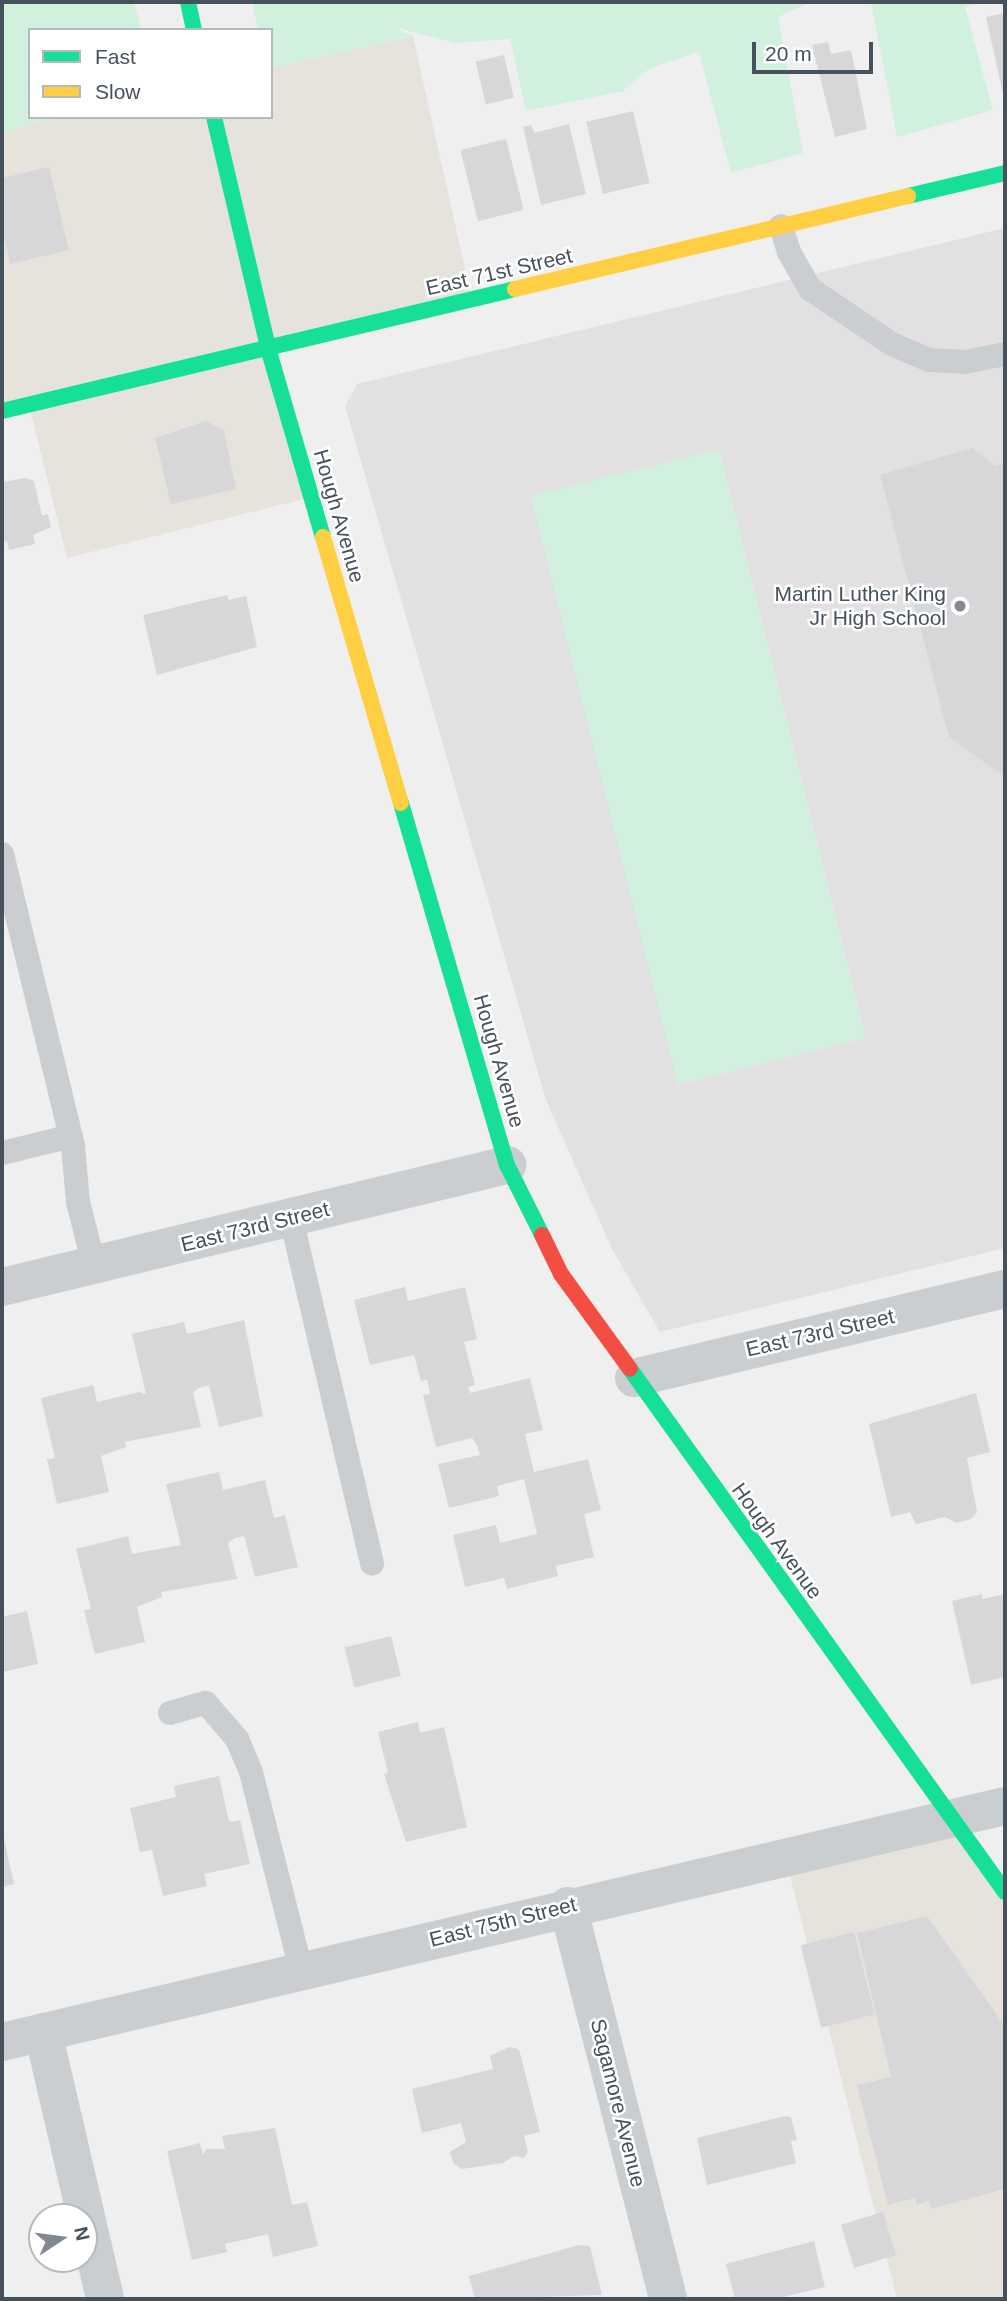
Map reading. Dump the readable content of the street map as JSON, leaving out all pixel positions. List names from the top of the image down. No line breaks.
{"streets":{"street":["East 71st Street","Hough Avenue","East 73rd Street","East 75th Street","Sagamore Avenue"]},"crossings":[["East 71st Street","Hough Avenue"],["Hough Avenue","East 73rd Street"],["Hough Avenue","East 75th Street"],["East 75th Street","Sagamore Avenue"]],"places":["Martin Luther King Jr High School"],"legend":["Fast","Slow"],"scale_bar":"20 m","north":"right"}
